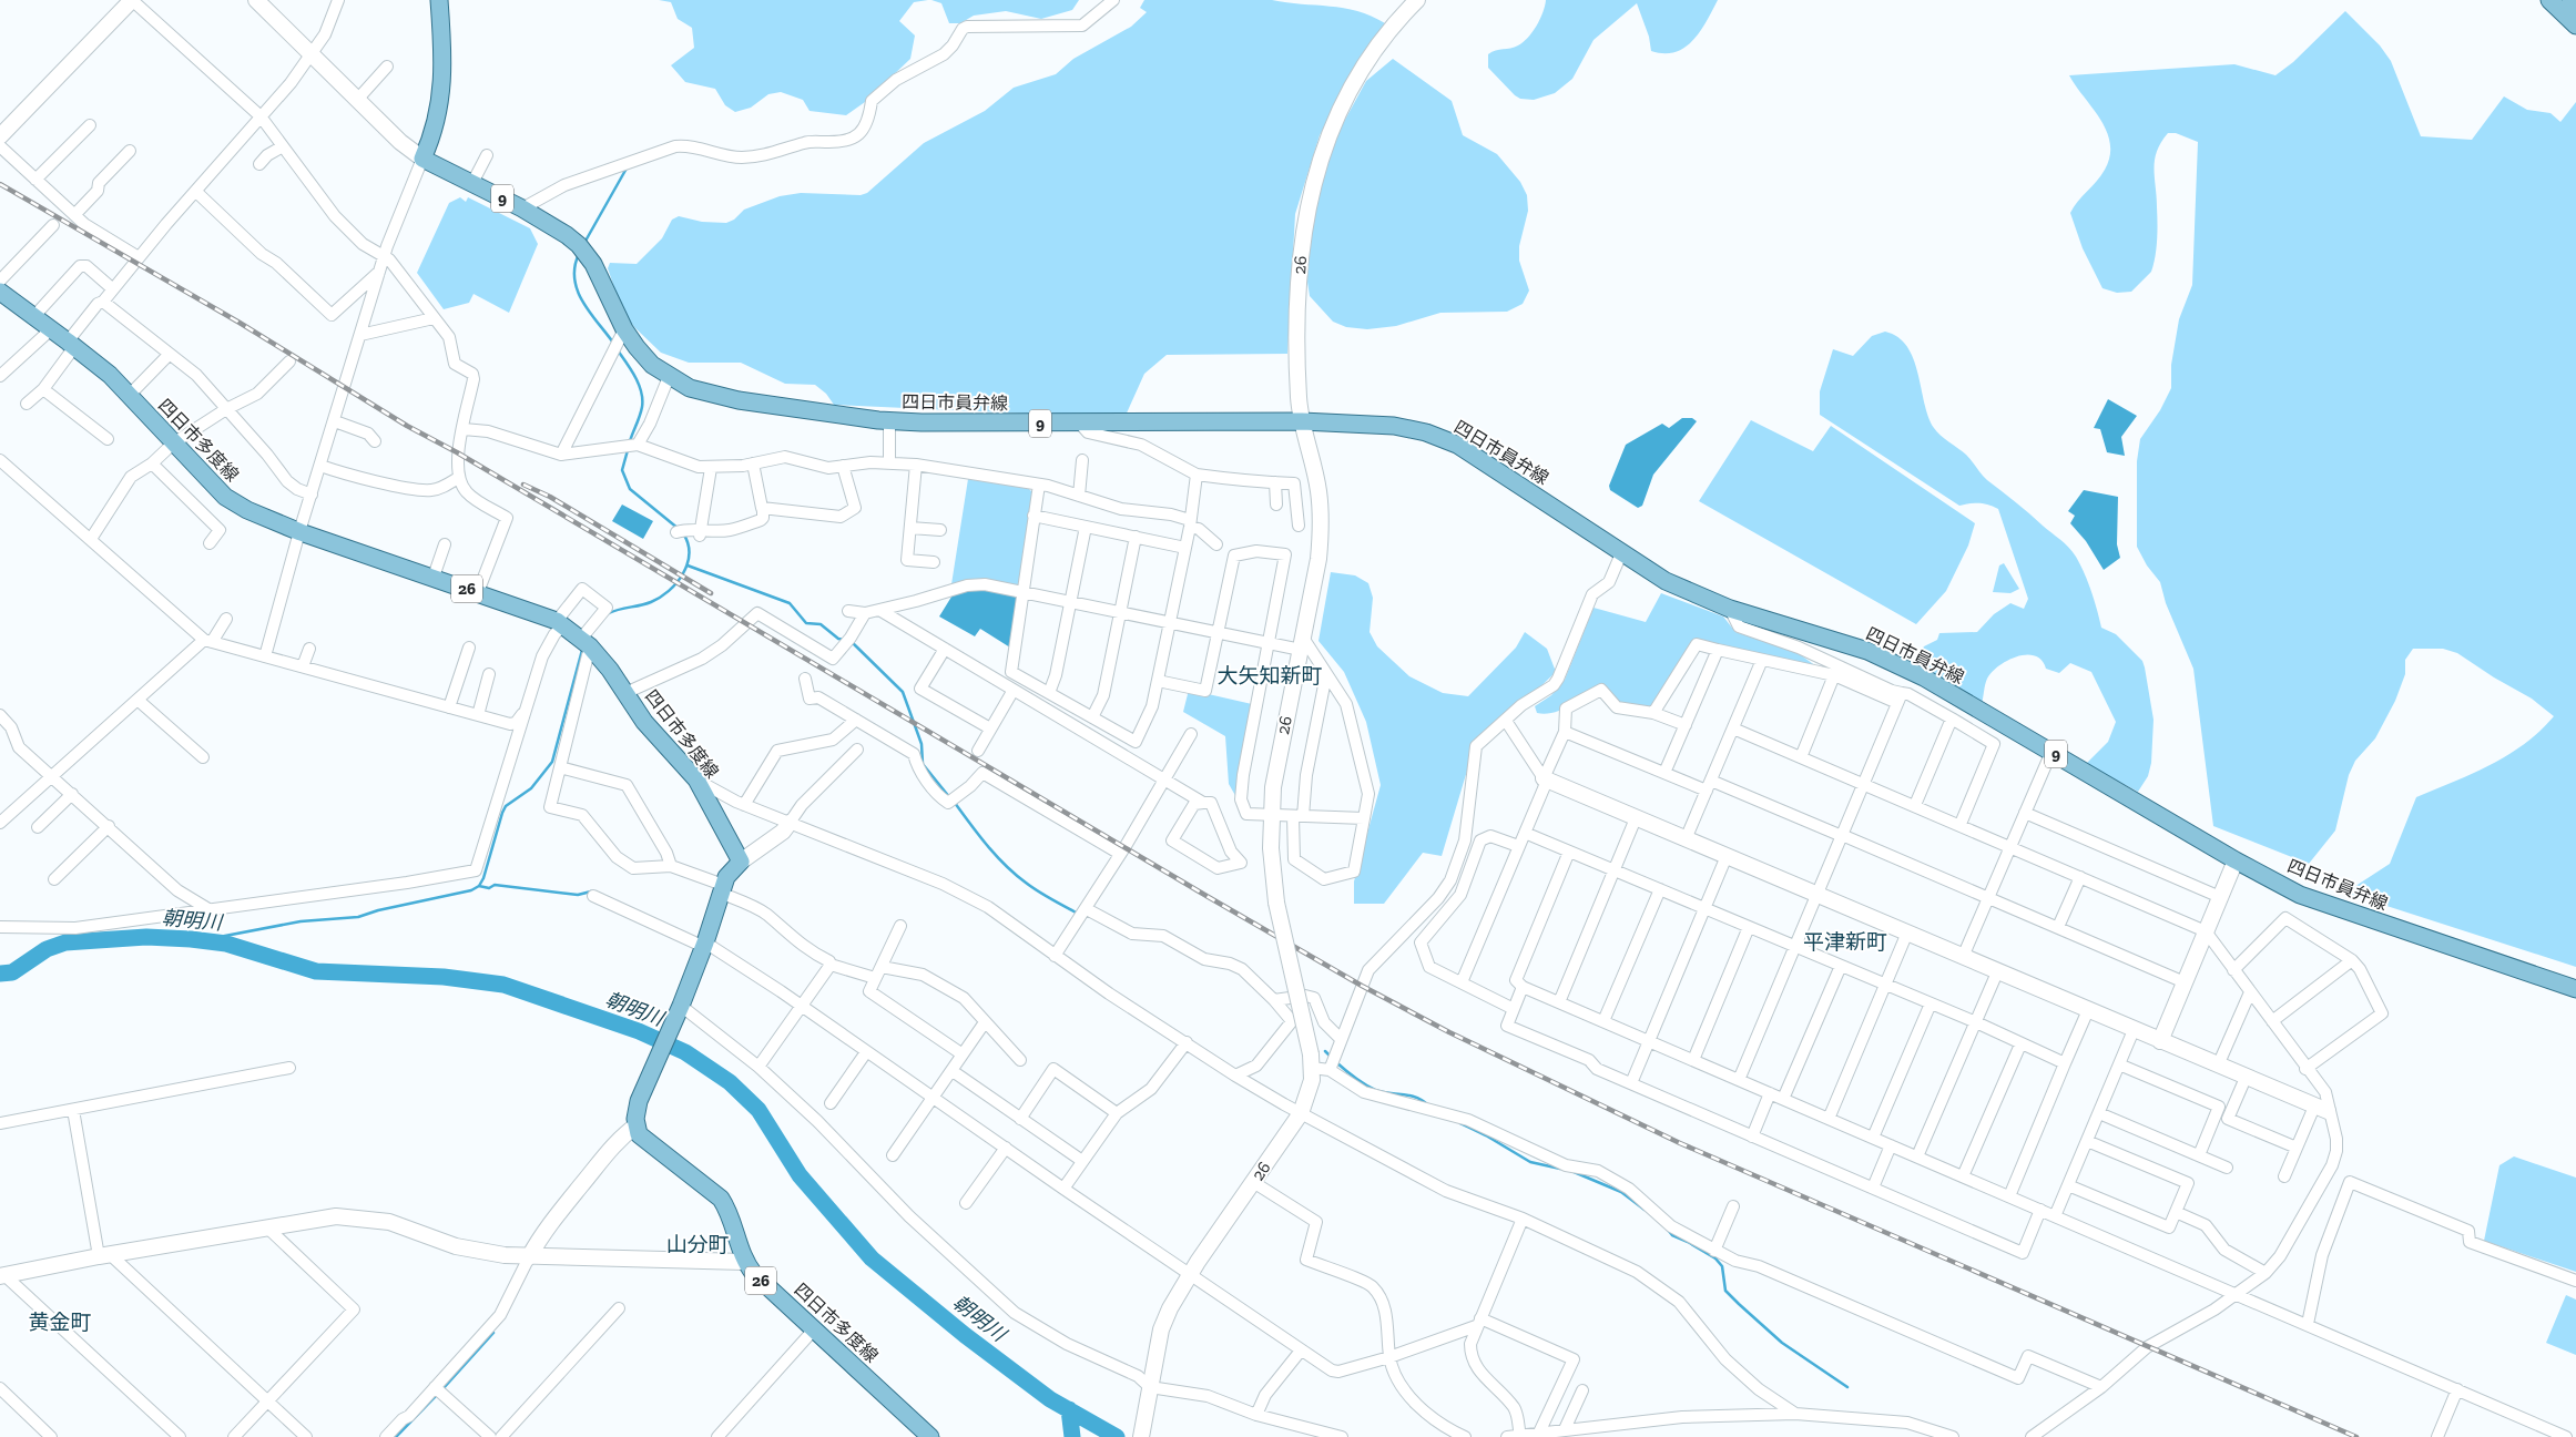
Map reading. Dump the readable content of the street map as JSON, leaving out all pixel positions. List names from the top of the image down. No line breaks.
{"streets":{"main road":["9","26","四日市員弁線","四日市多度線"]},"crossings":[["26","四日市員弁線"]],"districts":["大矢知新町","平津新町","山分町","黄金町"],"water":["朝明川"]}
